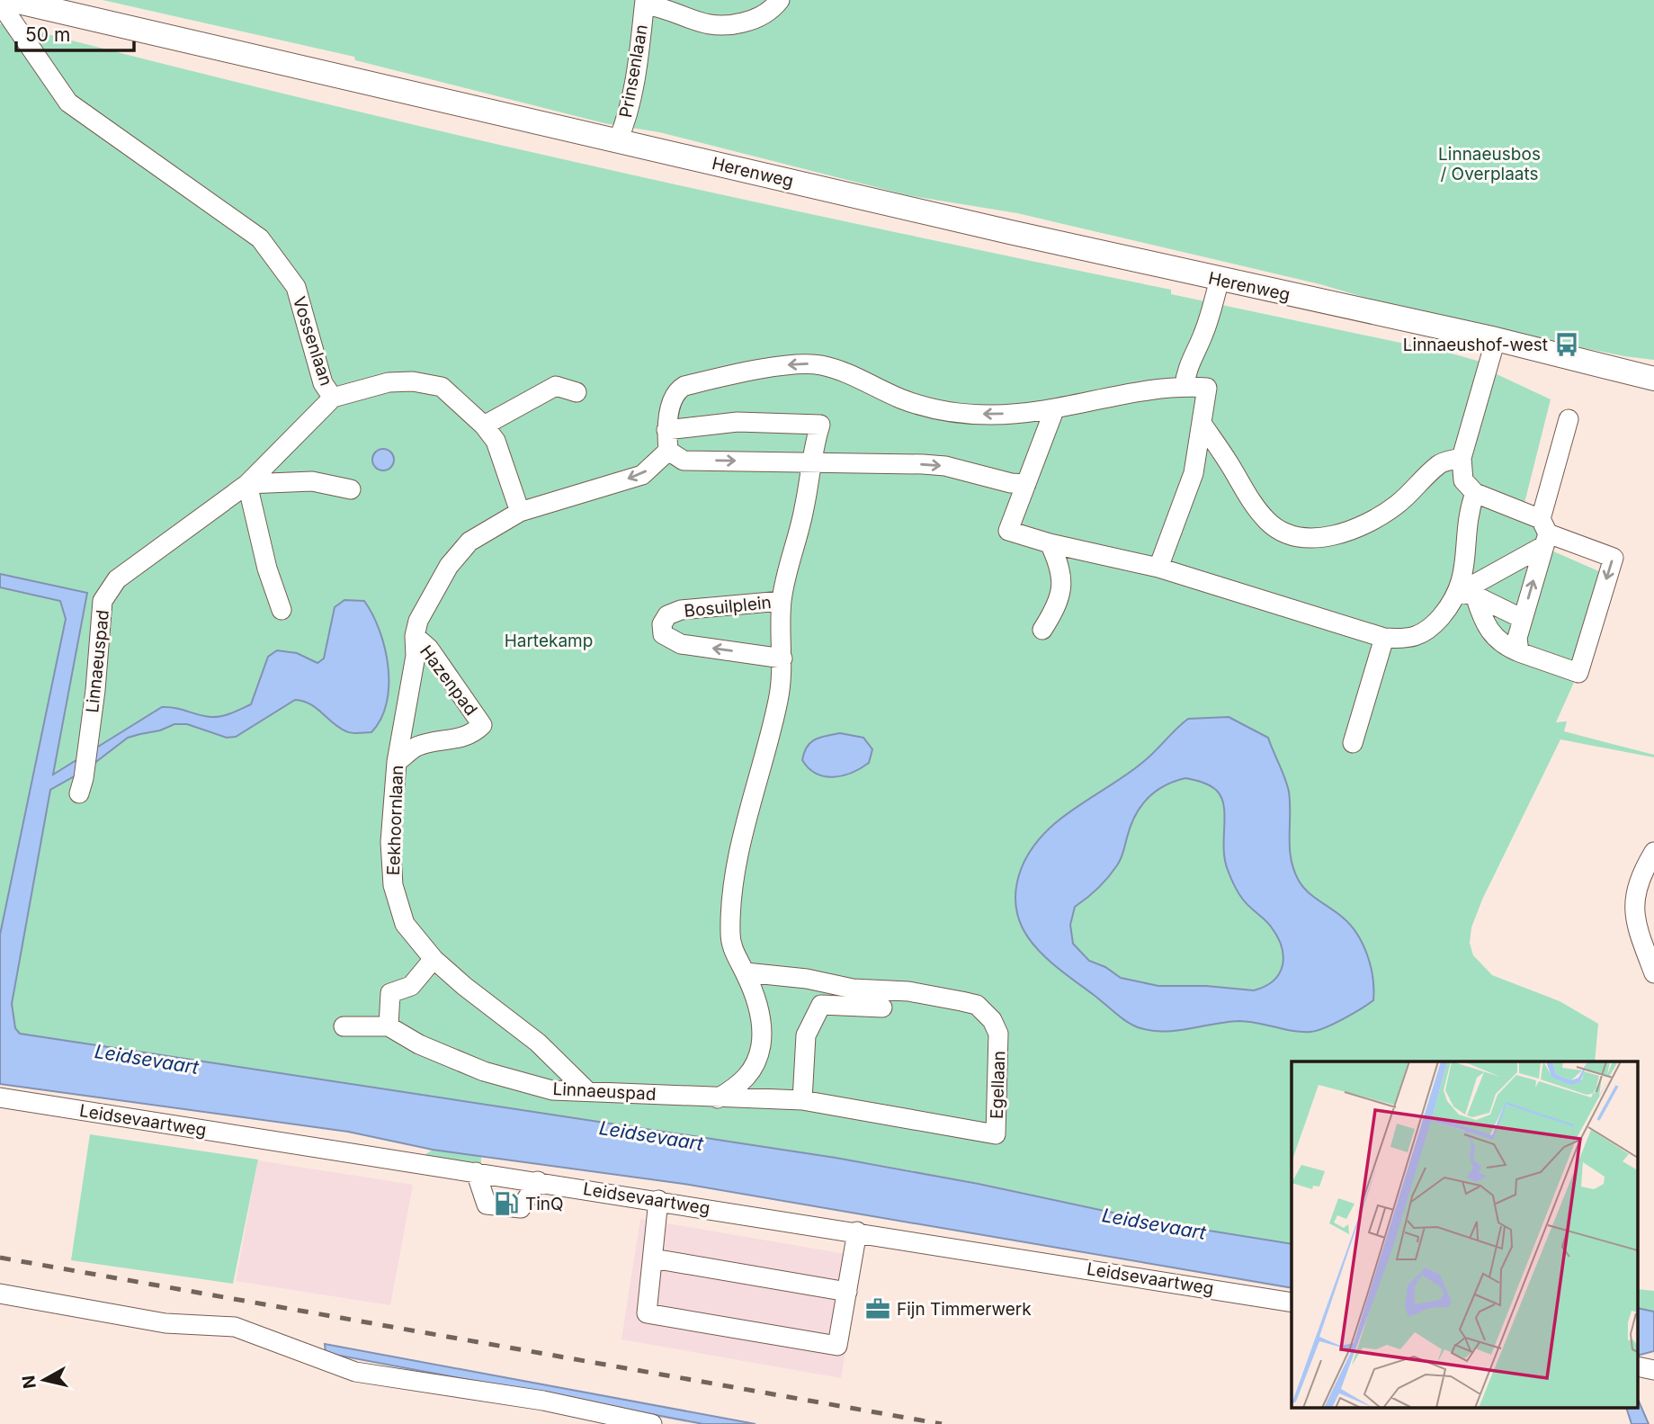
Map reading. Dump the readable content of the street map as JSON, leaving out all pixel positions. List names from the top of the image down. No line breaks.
{"streets":{"main road":["Herenweg"],"street":["Prinsenlaan","Vossenlaan","Bosuilplein","Linnaeuspad","Hazenpad","Eekhoornlaan","Egellaan","Leidsevaartweg"]},"crossings":[["Prinsenlaan","Herenweg"],["Vossenlaan","Linnaeuspad"],["Vossenlaan","Eekhoornlaan"],["Linnaeuspad","Eekhoornlaan"],["Linnaeuspad","Egellaan"],["Hazenpad","Eekhoornlaan"]],"water":["Leidsevaart"],"parks":["Linnaeusbos / Overplaats","Hartekamp"],"places":{"bus stop":["Linnaeushof-west"],"fuel station":["TinQ"],"office":["Fijn Timmerwerk"]},"scale_bar":"50 m","north":"left"}
